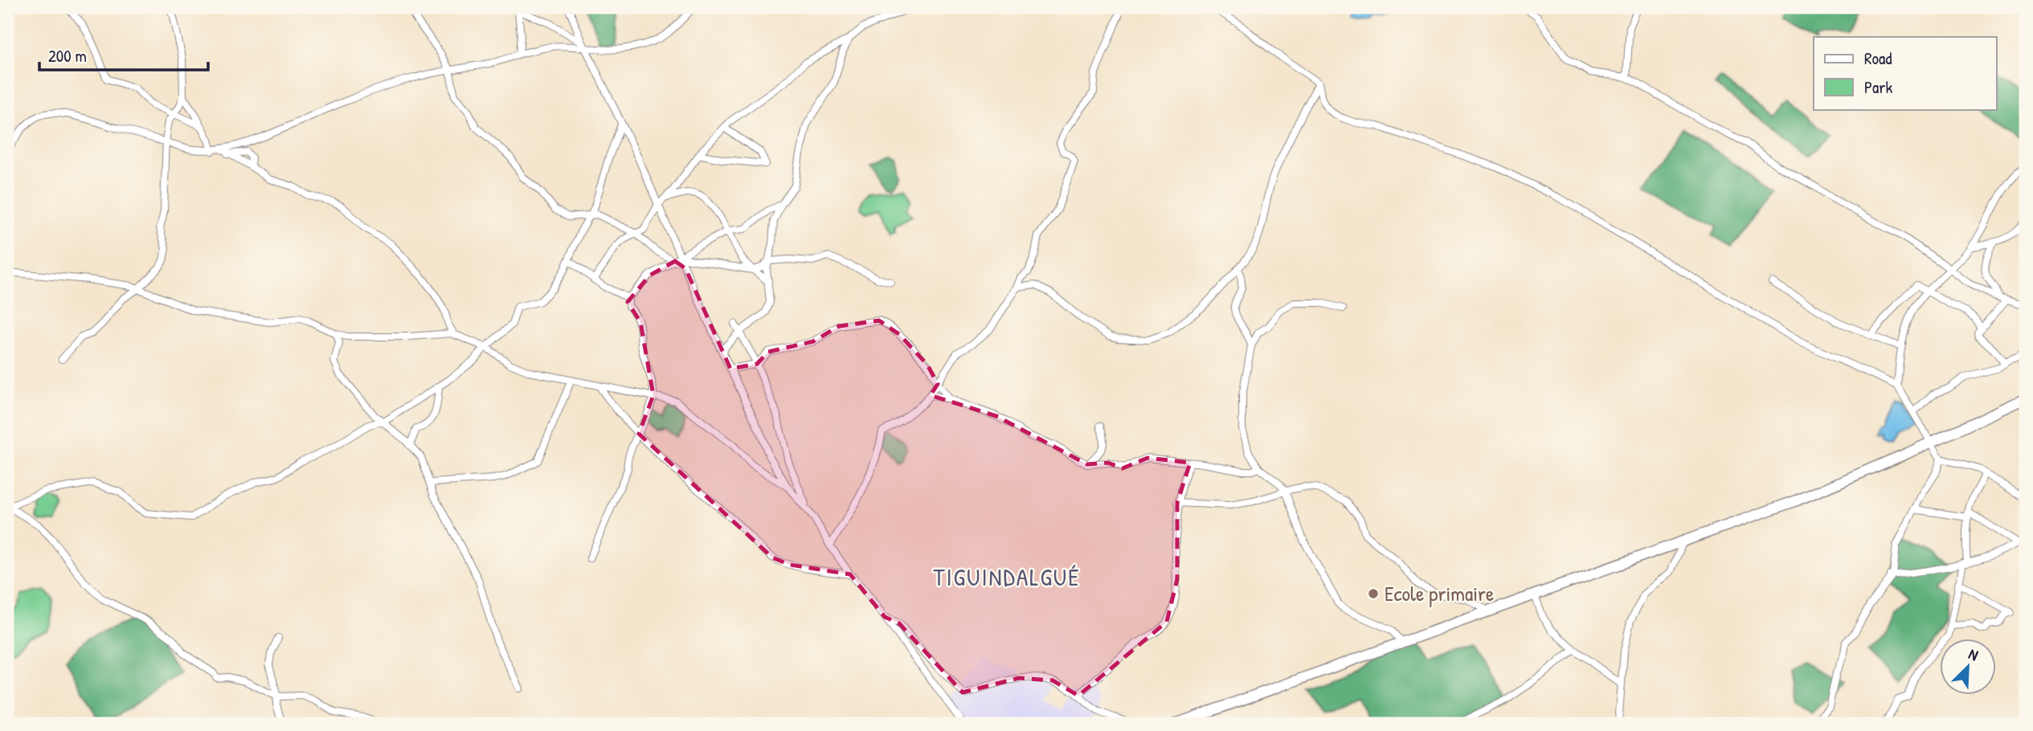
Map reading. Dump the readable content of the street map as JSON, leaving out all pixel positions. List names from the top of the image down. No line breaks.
{"districts":["TIGUINDALGUÉ"],"places":["Ecole primaire"],"legend":["Road","Park"],"scale_bar":"200 m","north":"top right"}
